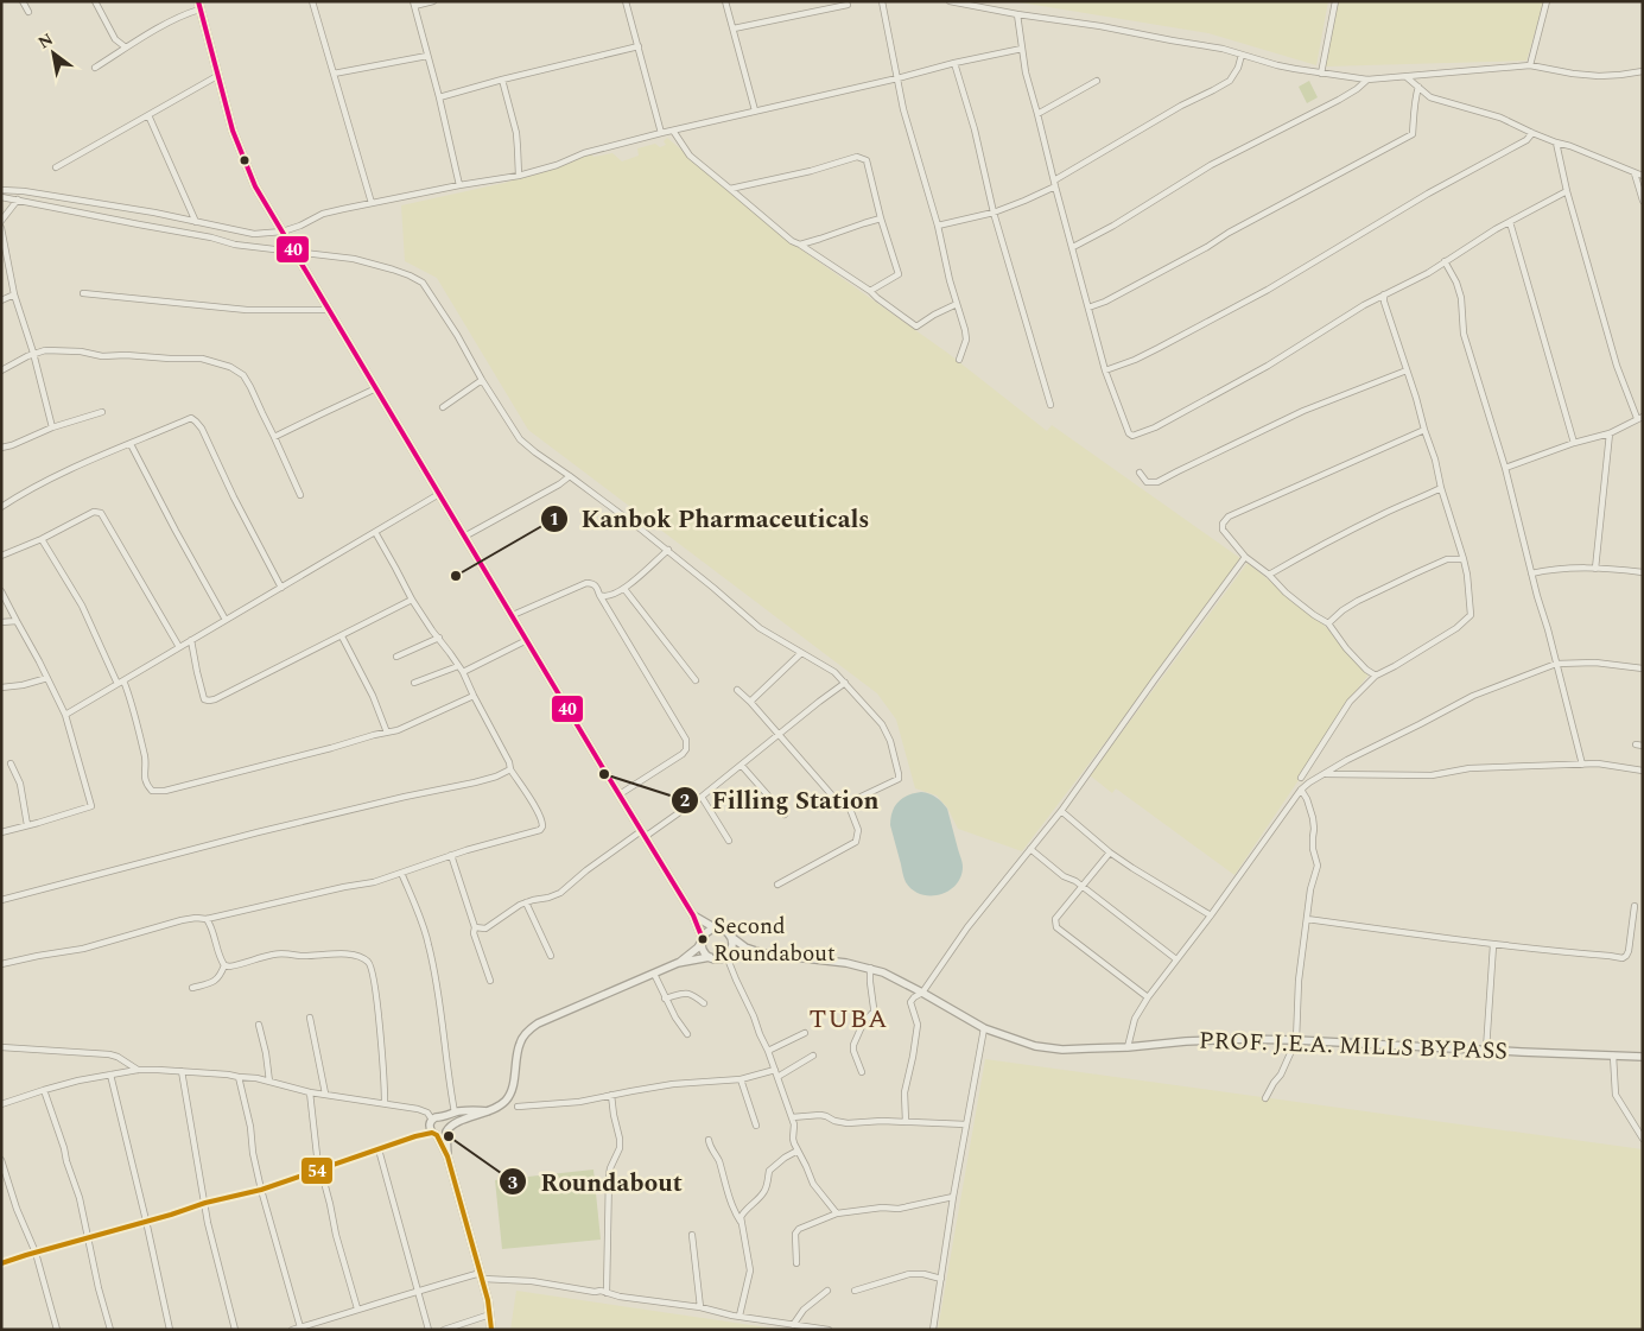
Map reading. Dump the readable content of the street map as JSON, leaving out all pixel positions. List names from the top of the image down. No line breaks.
{"streets":{"street":["PROF. J.E.A. MILLS BYPASS"]},"districts":["TUBA"],"places":["Kanbok Pharmaceuticals","Filling Station","Second Roundabout","Roundabout"],"lines":["transit line 40","transit line 54"],"north":"top left"}
